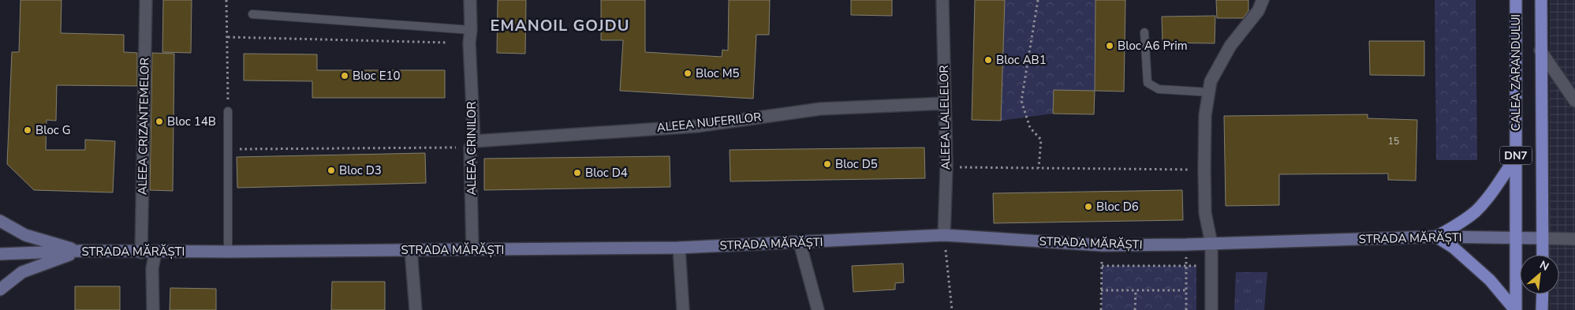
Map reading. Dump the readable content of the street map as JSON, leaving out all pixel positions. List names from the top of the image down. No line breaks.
{"streets":{"main road":["CALEA ZARANDULUI","DN7","STRADA MĂRĂȘTI"],"street":["ALEEA LALELELOR","ALEEA NUFERILOR","ALEEA CRIZANTEMELOR","ALEEA CRINILOR"]},"crossings":[["CALEA ZARANDULUI","STRADA MĂRĂȘTI"],["ALEEA LALELELOR","ALEEA NUFERILOR"],["ALEEA LALELELOR","STRADA MĂRĂȘTI"],["ALEEA NUFERILOR","ALEEA CRINILOR"],["ALEEA CRIZANTEMELOR","STRADA MĂRĂȘTI"],["ALEEA CRINILOR","STRADA MĂRĂȘTI"]],"districts":["EMANOIL GOJDU"],"places":["Bloc A6 Prim","Bloc AB1","Bloc M5","Bloc E10","Bloc 14B","Bloc G","Bloc D5","Bloc D3","Bloc D4","Bloc D6"],"house_numbers":["15"],"north":"top right"}
